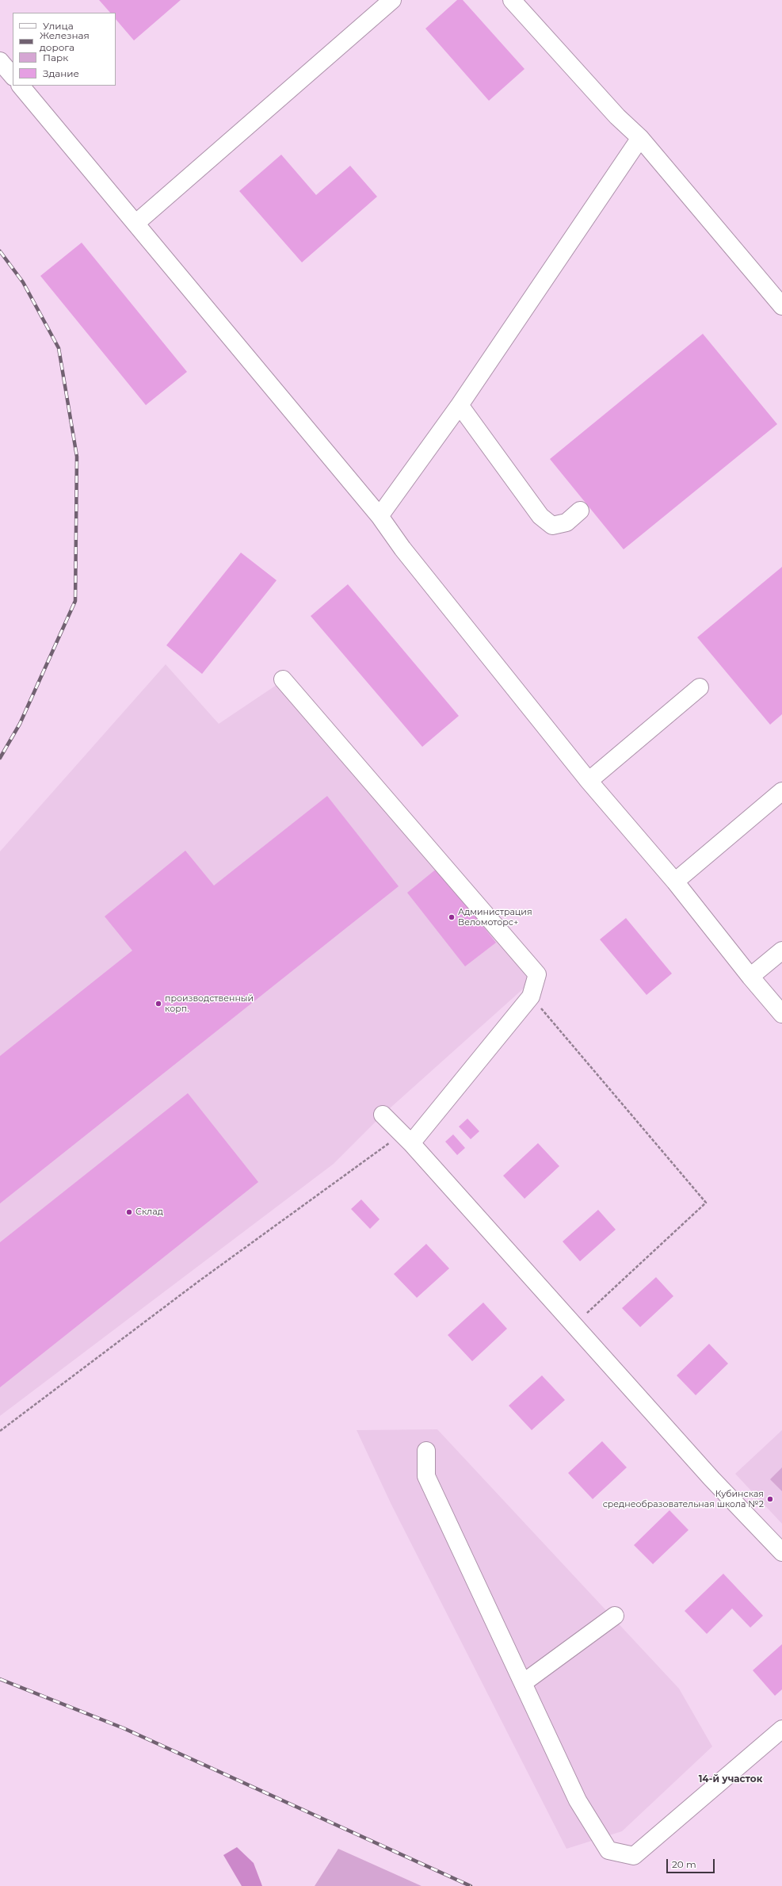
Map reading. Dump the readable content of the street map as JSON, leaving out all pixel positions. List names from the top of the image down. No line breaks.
{"districts":["14-й участок"],"places":["Администрация Веломоторс+","производственный корп.","Склад","Кубинская среднеобразовательная школа №2"],"legend":["Улица","Железная дорога","Парк","Здание"],"scale_bar":"20 m"}
